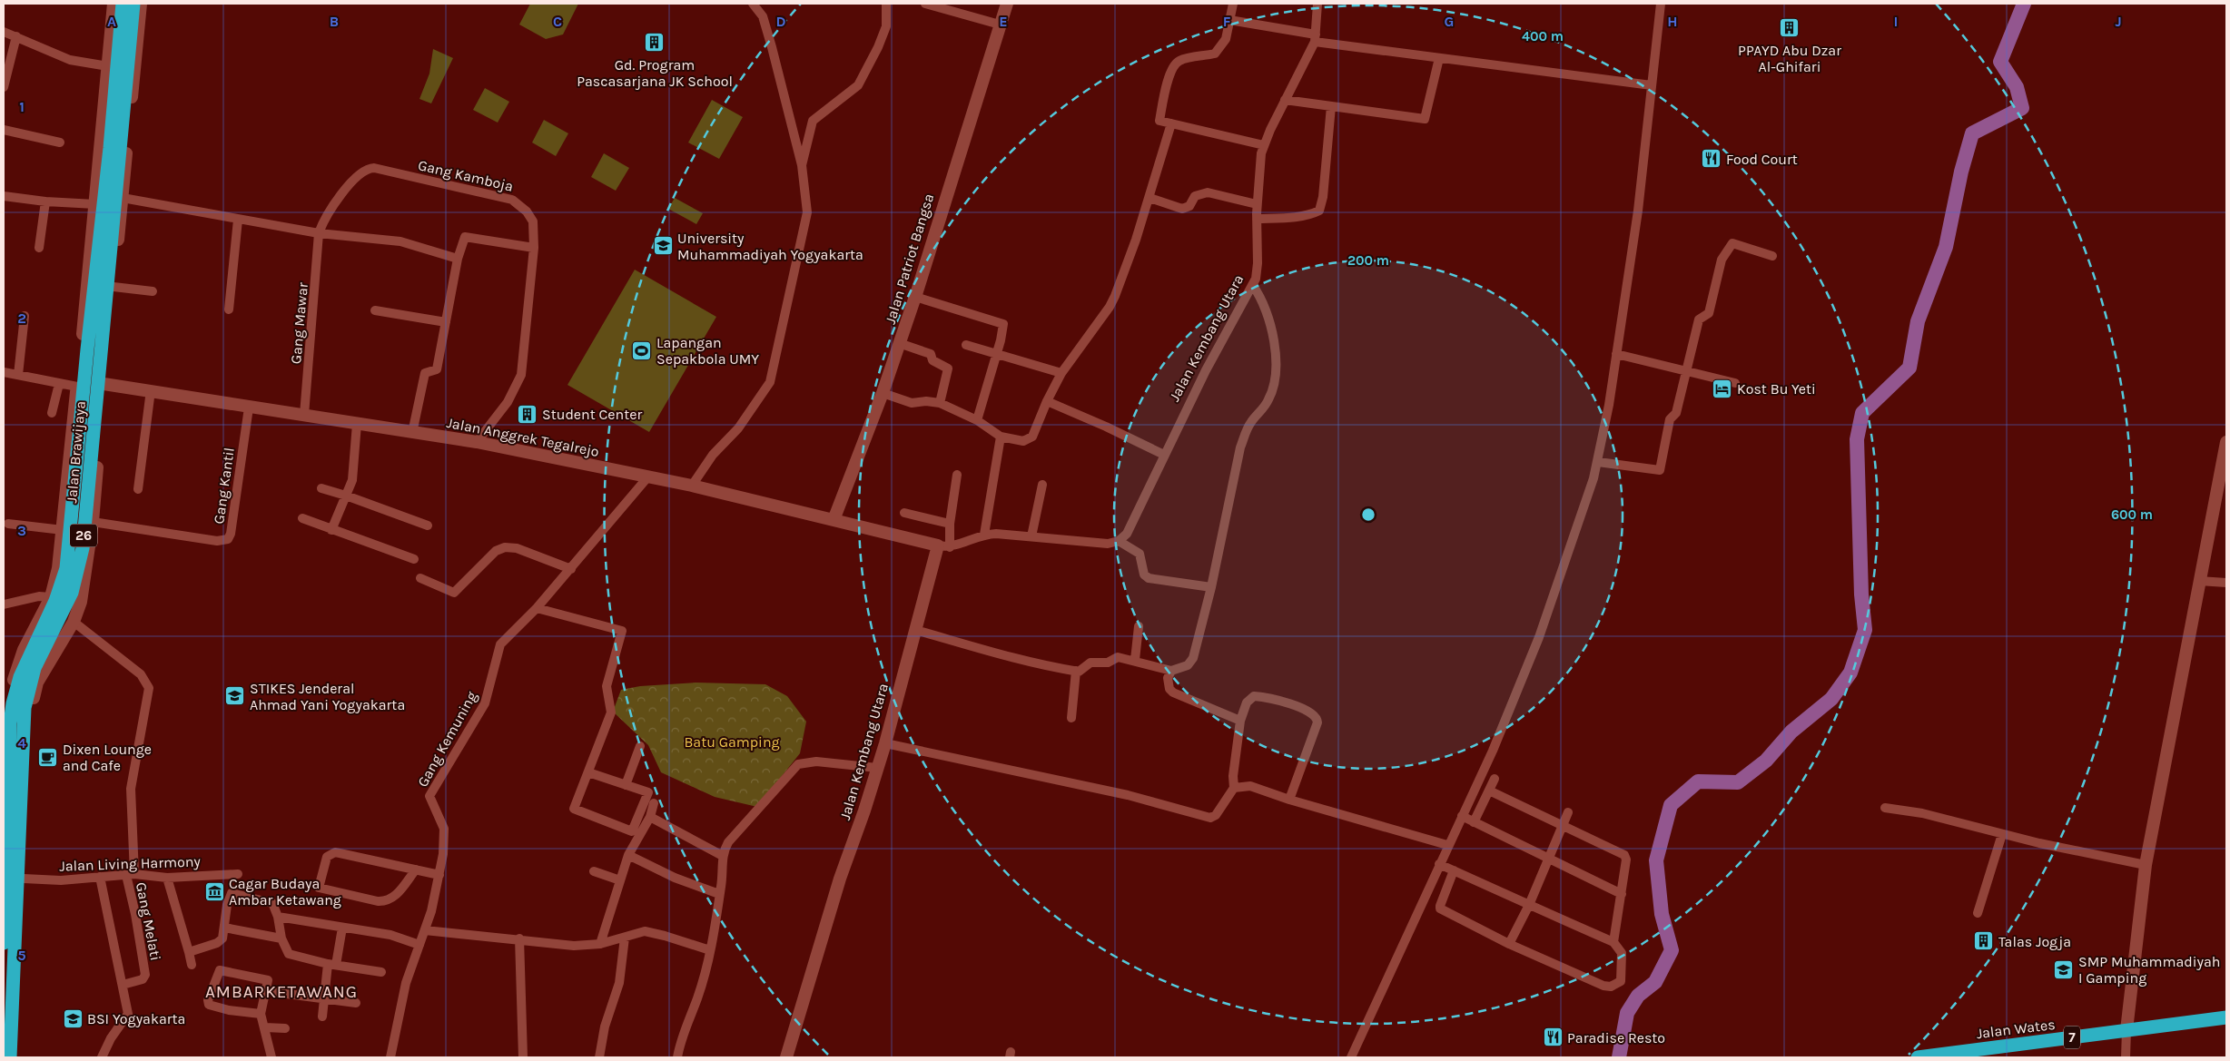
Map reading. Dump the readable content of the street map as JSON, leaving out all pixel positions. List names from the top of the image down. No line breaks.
{"streets":{"highway":["Jalan Brawijaya","26","Jalan Wates","7"],"street":["Gang Kamboja","Jalan Patriot Bangsa","Gang Mawar","Jalan Kembang Utara","Jalan Anggrek Tegalrejo","Gang Kantil","Gang Kemuning","Jalan Living Harmony","Gang Melati"]},"crossings":[["Gang Kamboja","Gang Mawar"],["Gang Kamboja","Jalan Anggrek Tegalrejo"],["Jalan Patriot Bangsa","Jalan Anggrek Tegalrejo"],["Gang Mawar","Jalan Anggrek Tegalrejo"],["Jalan Kembang Utara","Jalan Anggrek Tegalrejo"],["Jalan Anggrek Tegalrejo","Jalan Brawijaya"],["Jalan Anggrek Tegalrejo","Gang Kantil"],["Jalan Anggrek Tegalrejo","Gang Kemuning"],["Jalan Living Harmony","Gang Melati"]],"districts":["AMBARKETAWANG"],"parks":["Batu Gamping"],"places":{"building":["PPAYD Abu Dzar Al-Ghifari","Gd. Program Pascasarjana JK School","Student Center","Talas Jogja"],"restaurant":["Food Court","Paradise Resto"],"school or university":["University Muhammadiyah Yogyakarta","STIKES Jenderal Ahmad Yani Yogyakarta","SMP Muhammadiyah I Gamping","BSI Yogyakarta"],"sports":["Lapangan Sepakbola UMY"],"hotel":["Kost Bu Yeti"],"cafe":["Dixen Lounge and Cafe"],"museum":["Cagar Budaya Ambar Ketawang"]},"grid":{"columns":["A","B","C","D","E","F","G","H","I","J"],"rows":["1","2","3","4","5"]},"rings":["400 m","200 m","600 m"]}
